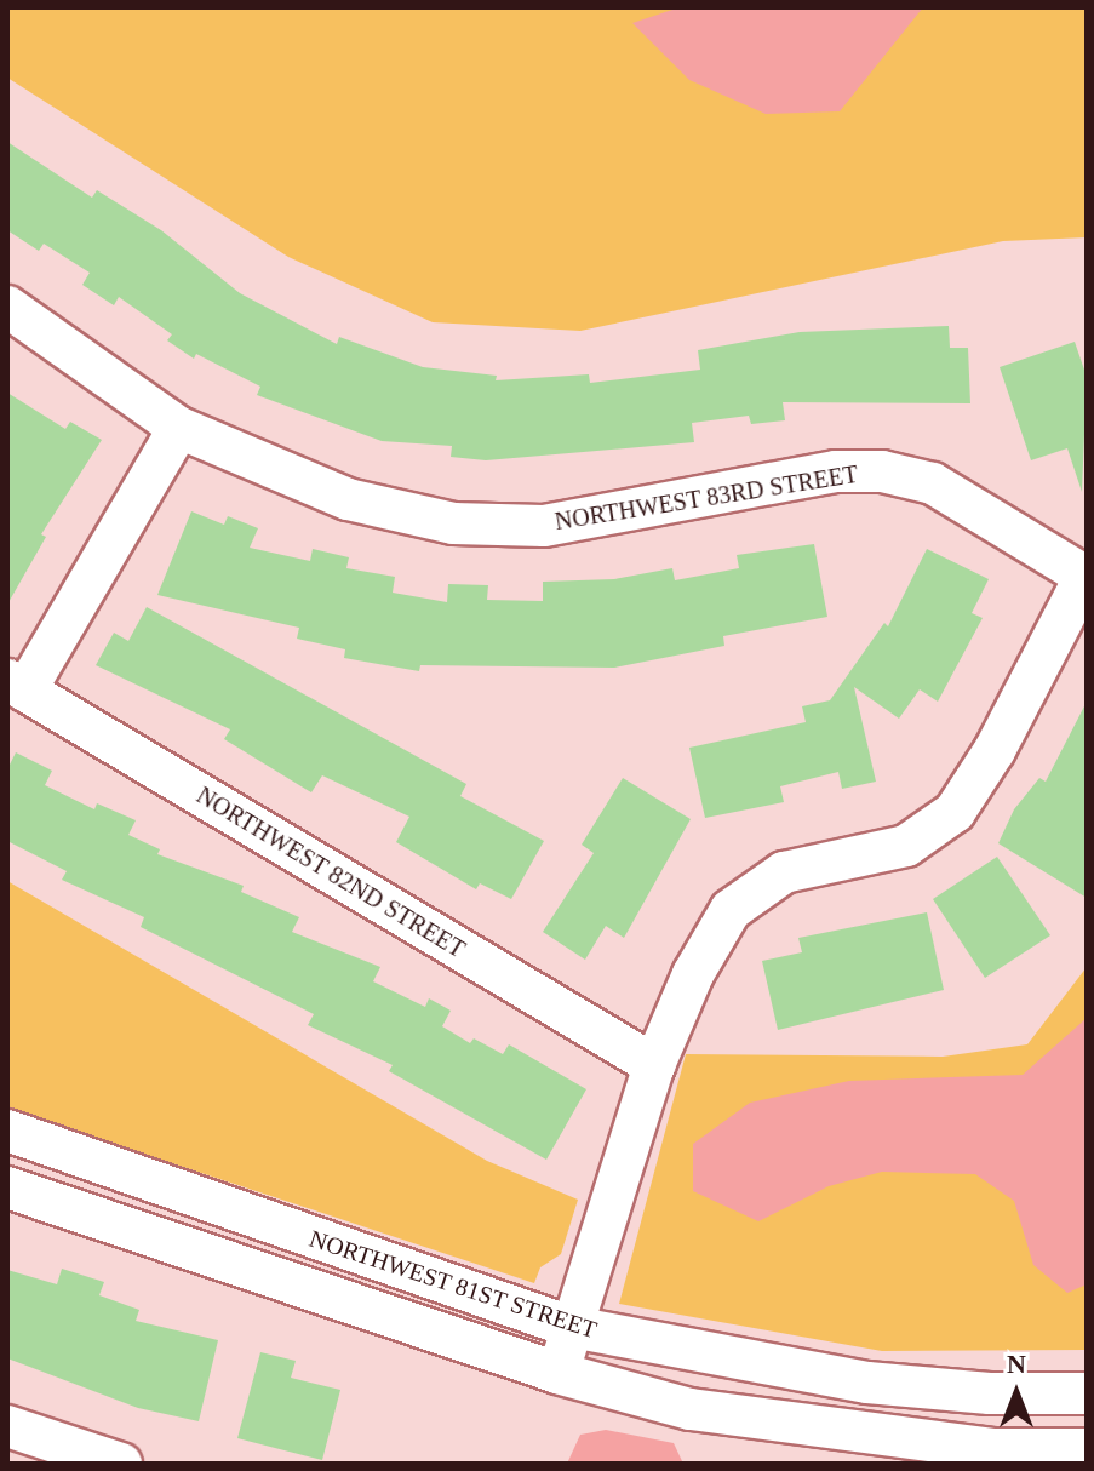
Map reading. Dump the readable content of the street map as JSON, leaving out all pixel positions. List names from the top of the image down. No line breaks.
{"streets":{"street":["NORTHWEST 83RD STREET","NORTHWEST 82ND STREET","NORTHWEST 81ST STREET"]},"north":"top"}
